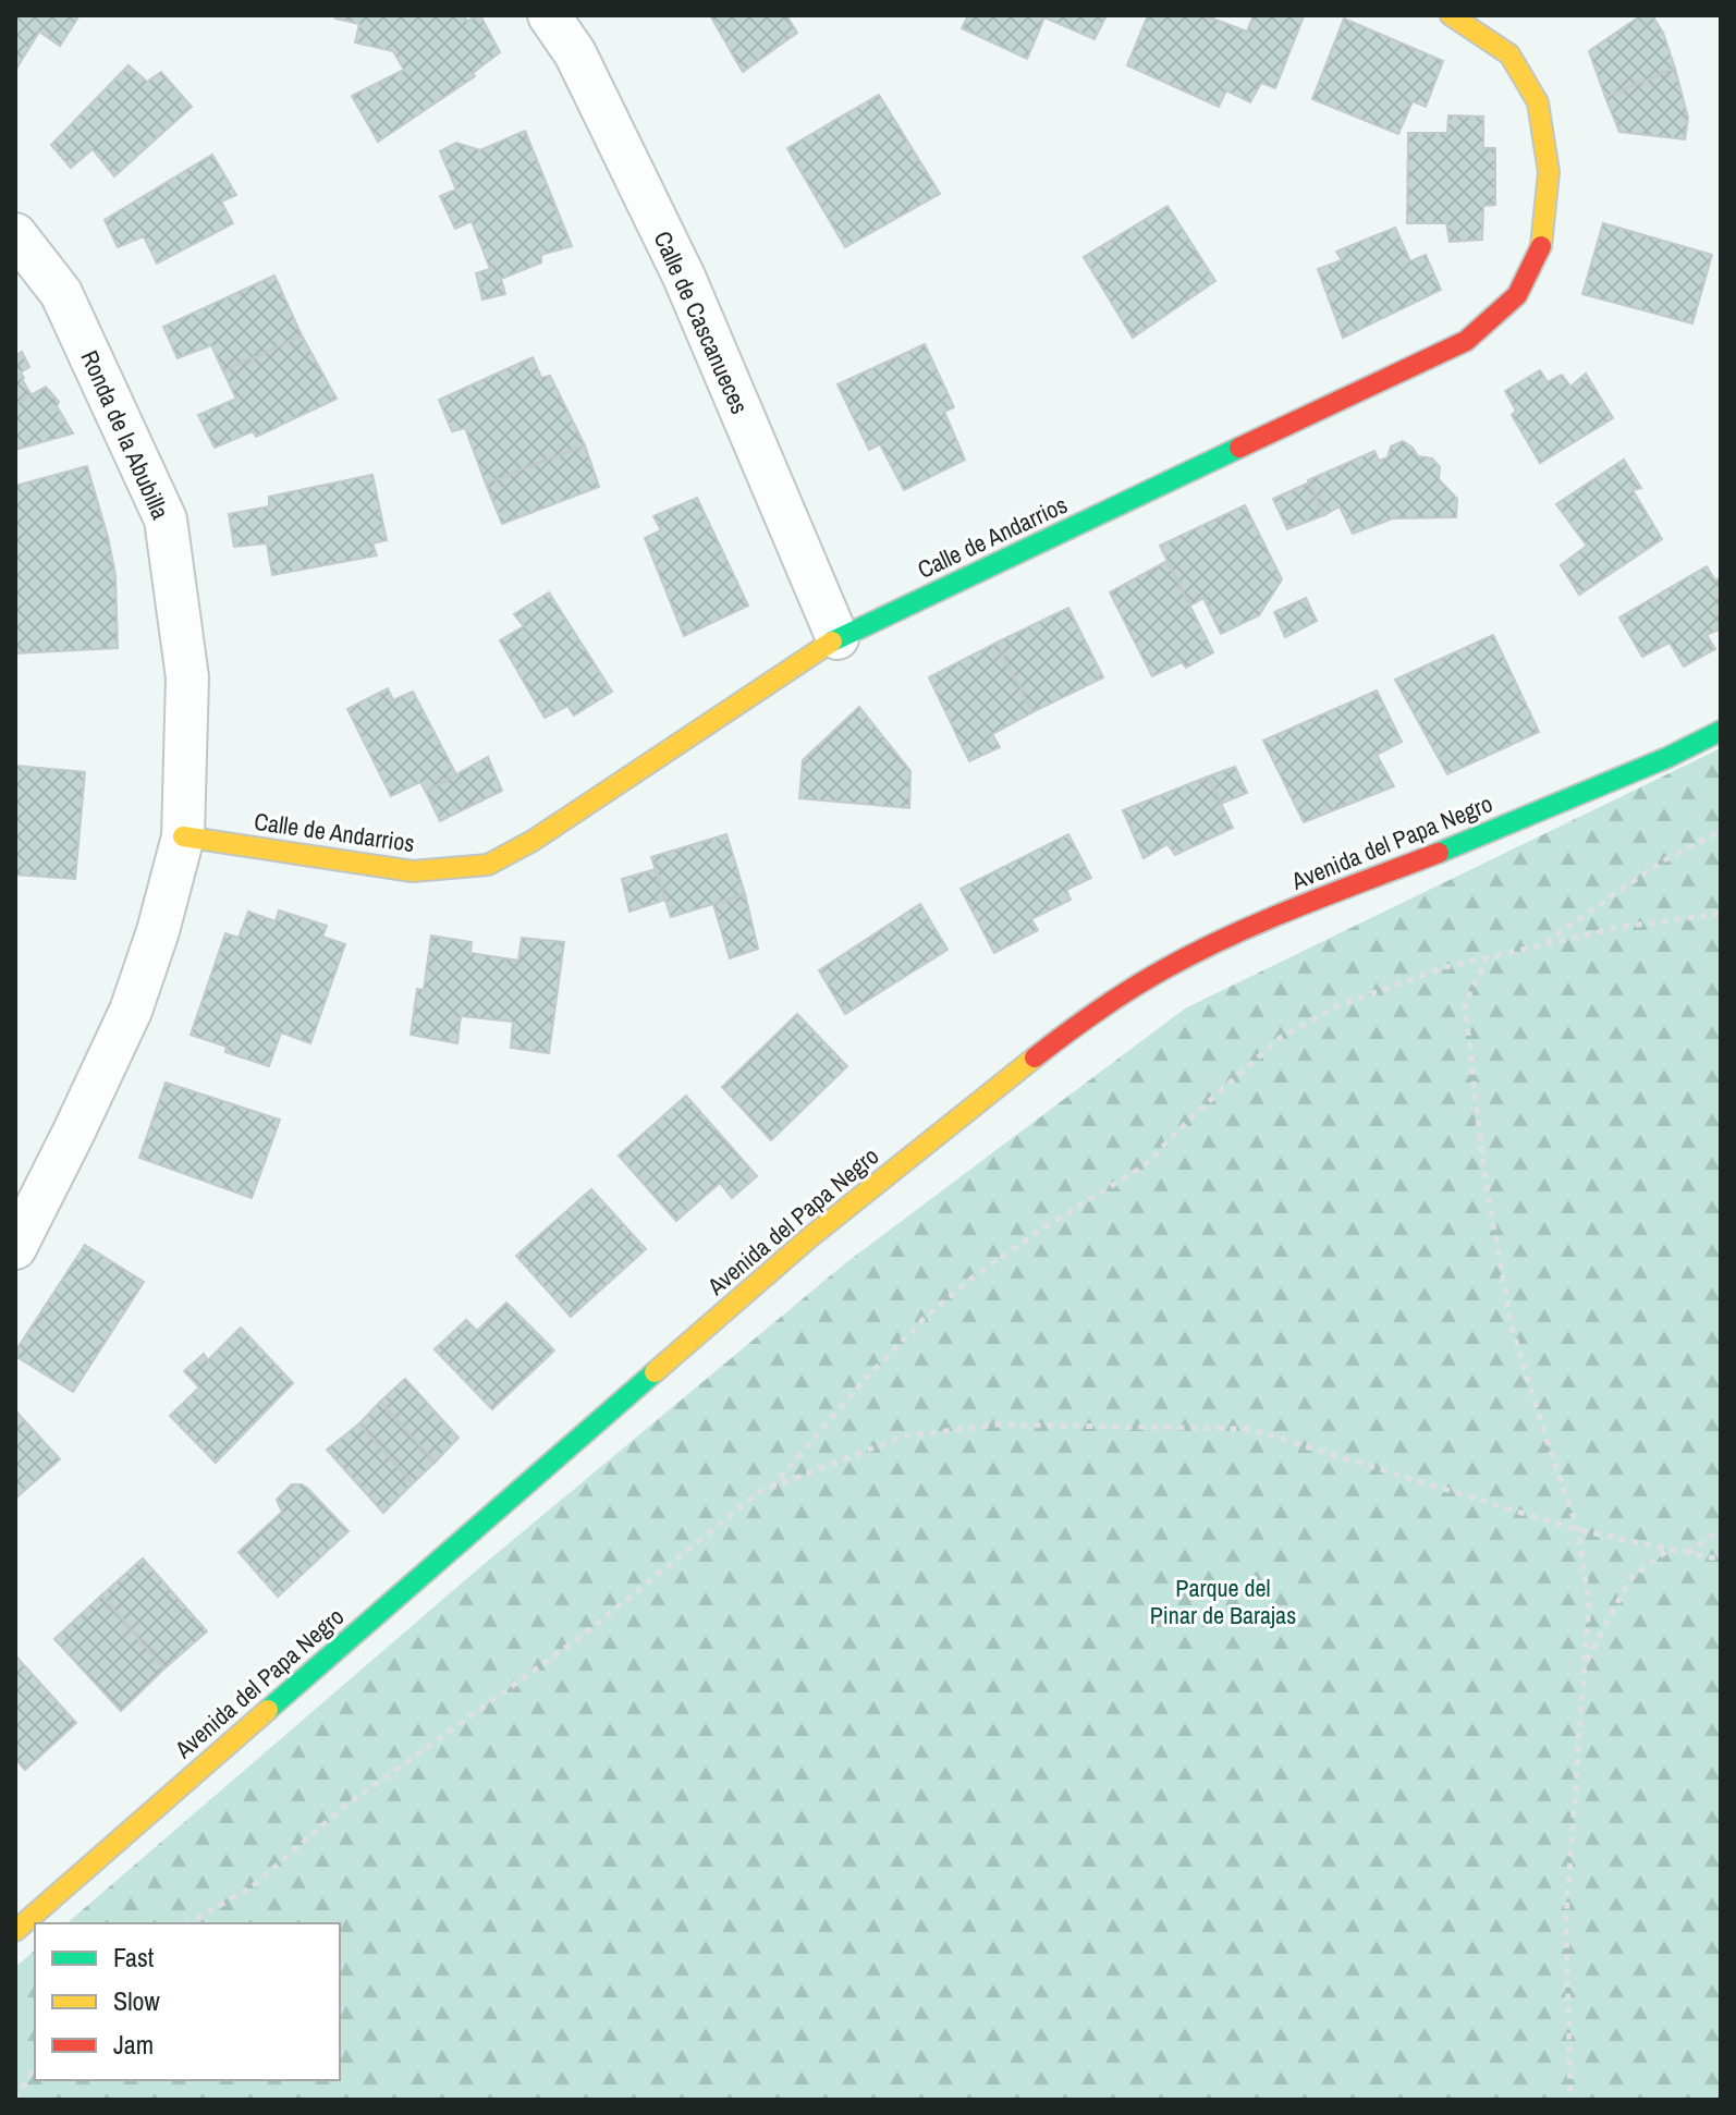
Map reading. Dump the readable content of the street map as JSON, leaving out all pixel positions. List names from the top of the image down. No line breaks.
{"streets":{"street":["Calle de Cascanueces","Ronda de la Abubilla","Calle de Andarrios","Avenida del Papa Negro"]},"crossings":[["Calle de Cascanueces","Calle de Andarrios"],["Ronda de la Abubilla","Calle de Andarrios"]],"parks":["Parque del Pinar de Barajas"],"legend":["Fast","Slow","Jam"]}
